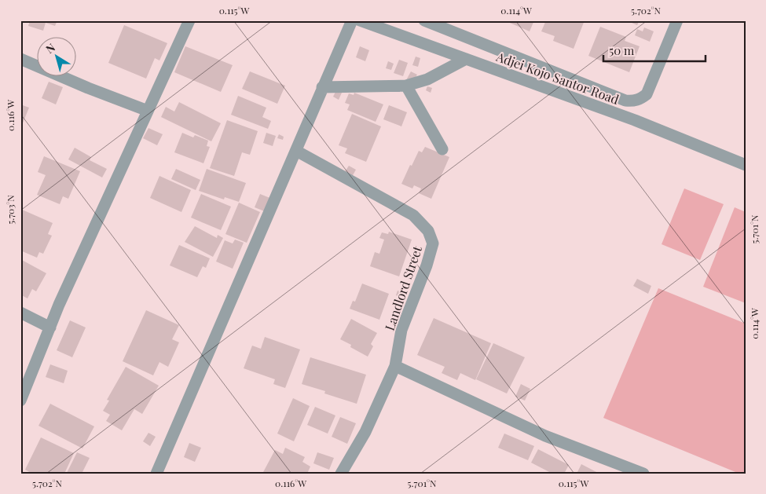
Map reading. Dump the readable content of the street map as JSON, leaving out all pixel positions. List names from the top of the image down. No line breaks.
{"streets":{"street":["Adjei Kojo Santor Road","Landlord Street"]},"scale_bar":"50 m","north":"top left","coordinates":["0.115°W","0.114°W","5.702°N","0.116°W","5.703°N","5.701°N"]}
